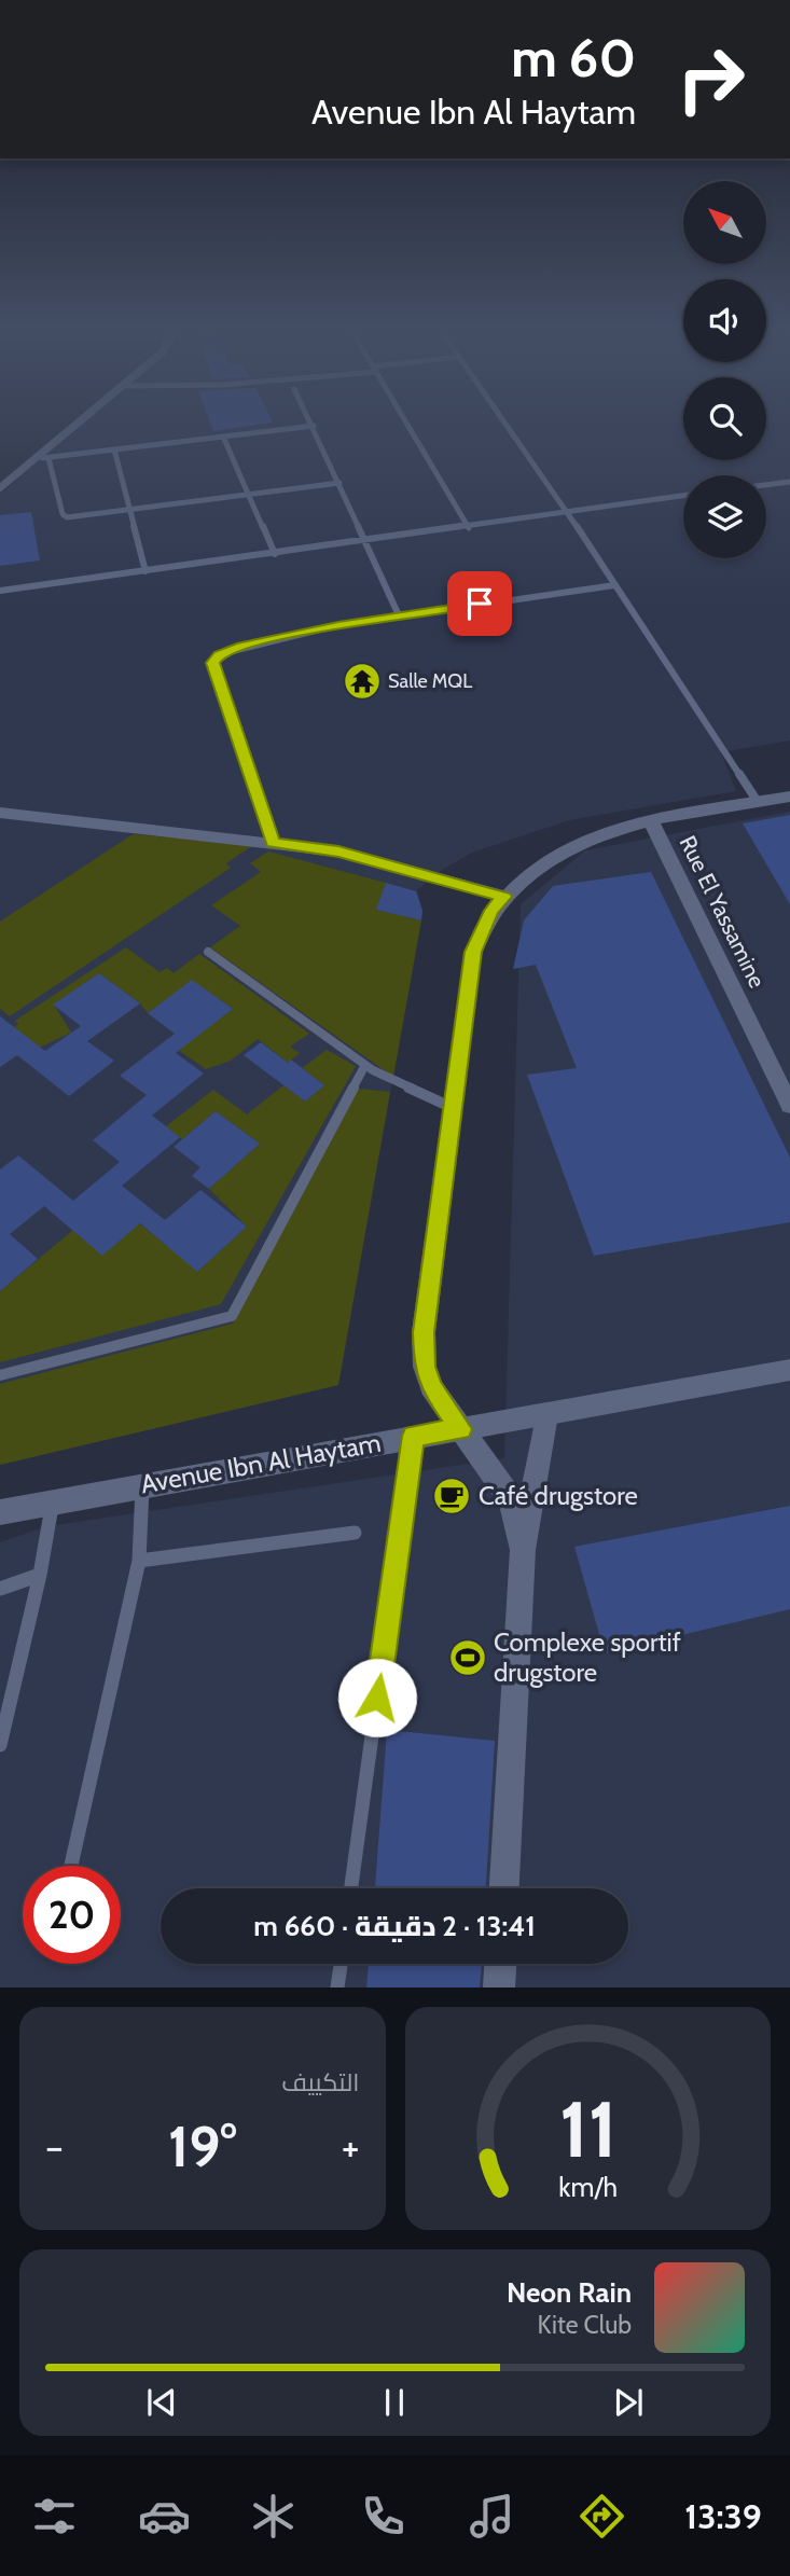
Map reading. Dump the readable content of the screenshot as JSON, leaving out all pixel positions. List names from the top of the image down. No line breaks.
{"streets":{"street":["Rue El Yassamine","Avenue Ibn Al Haytam"]},"places":{"temple":["Salle MQL"],"cafe":["Café drugstore"],"sports":["Complexe sportif drugstore"]},"north":"top left","page":{"turn":["60 m","Avenue Ibn Al Haytam"],"limit":"20","trip":"13:41 · 2 دقيقة · 660 m","tile":"التكييف","heat":["−","19°","+"],"song":["Neon Rain","Kite Club"],"tabs":"13:39","gauge":["11","km/h"]}}
